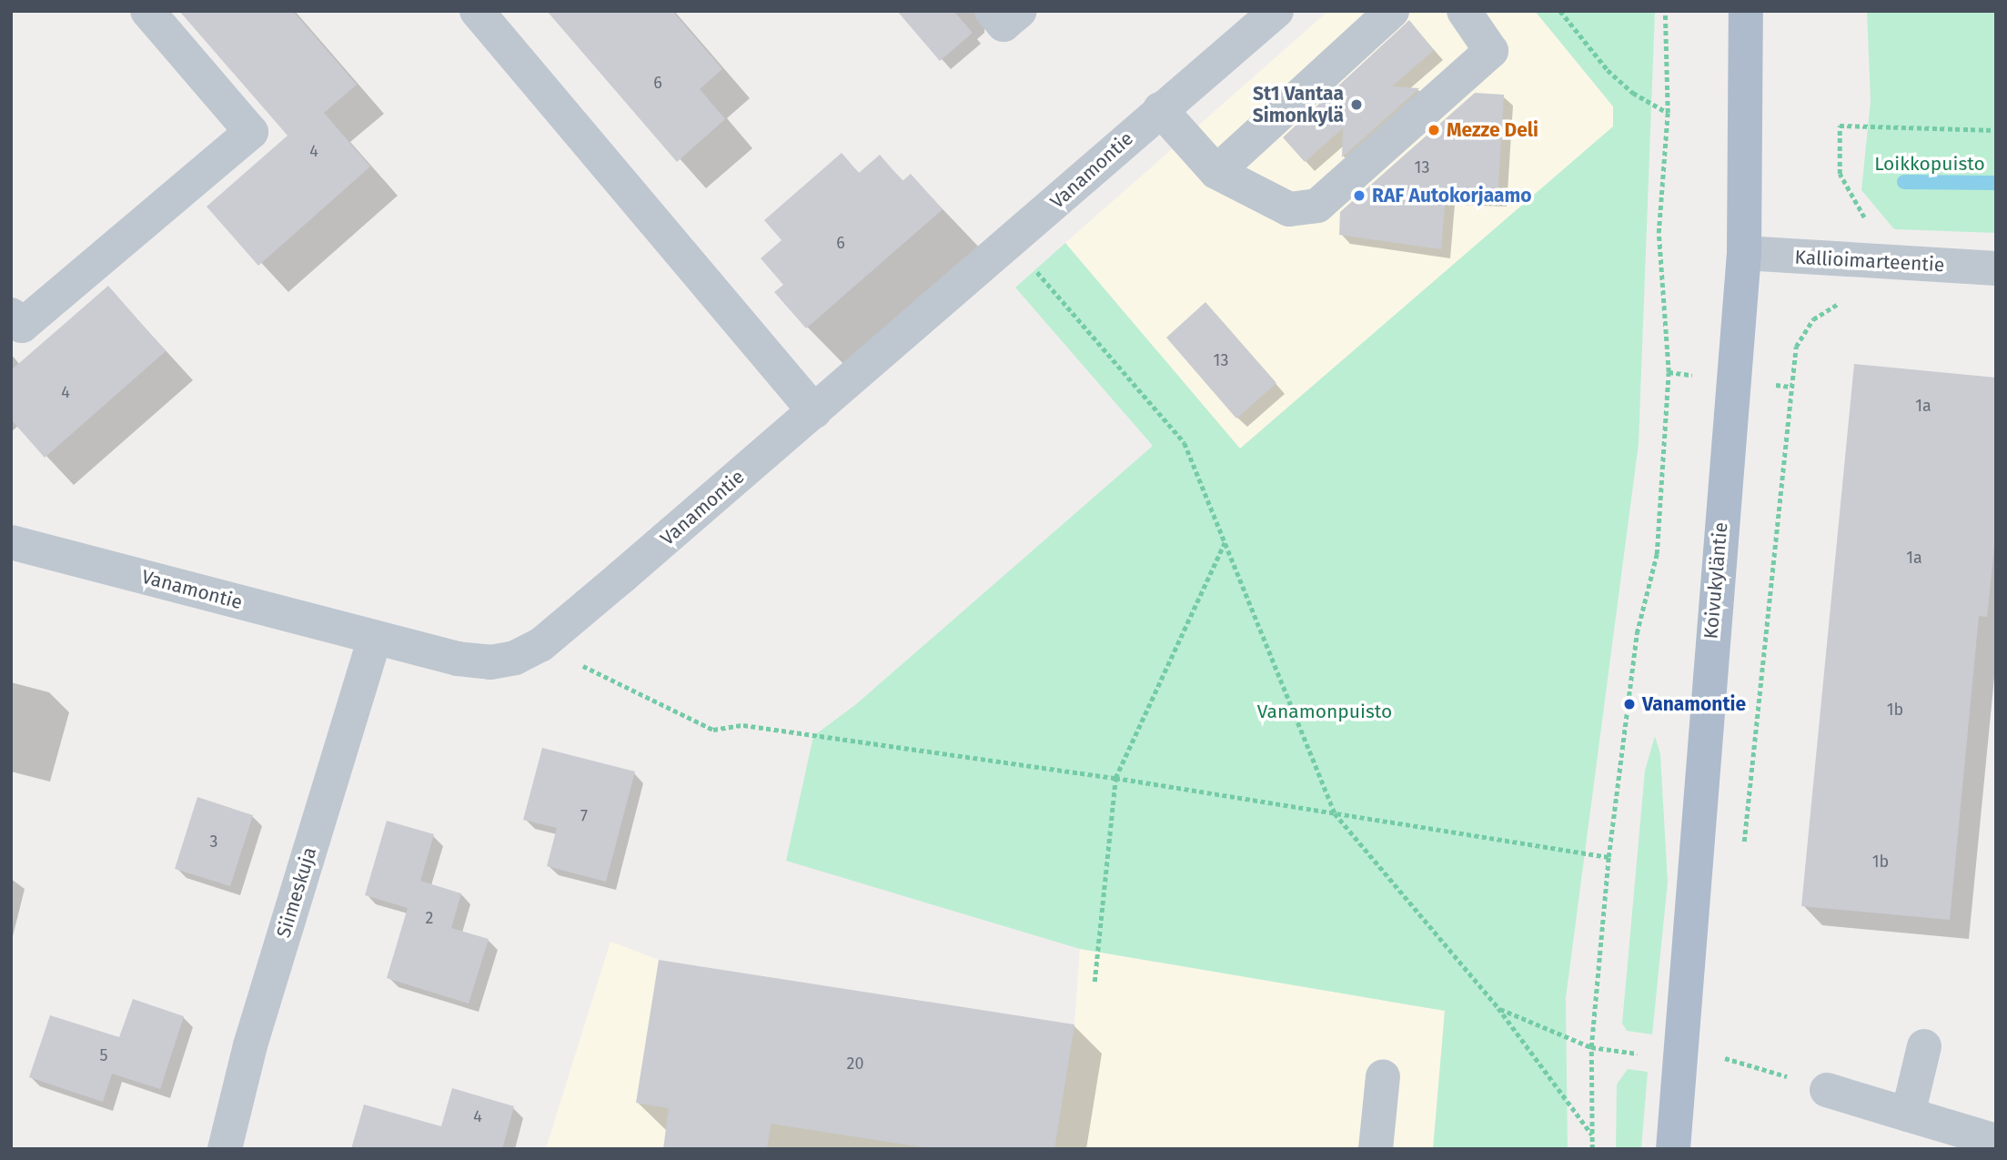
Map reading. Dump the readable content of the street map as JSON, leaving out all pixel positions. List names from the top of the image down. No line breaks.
{"streets":{"main road":["Koivukyläntie"],"street":["Vanamontie","Kallioimarteentie","Siimeskuja"]},"crossings":[["Vanamontie","Siimeskuja"],["Kallioimarteentie","Koivukyläntie"]],"parks":["Loikkopuisto","Vanamonpuisto"],"places":["St1 Vantaa Simonkylä","Mezze Deli","RAF Autokorjaamo","Vanamontie"],"house_numbers":["6","4","13","6","13","4","1a","1a","1b","7","3","1b","2","5","20","4"]}
